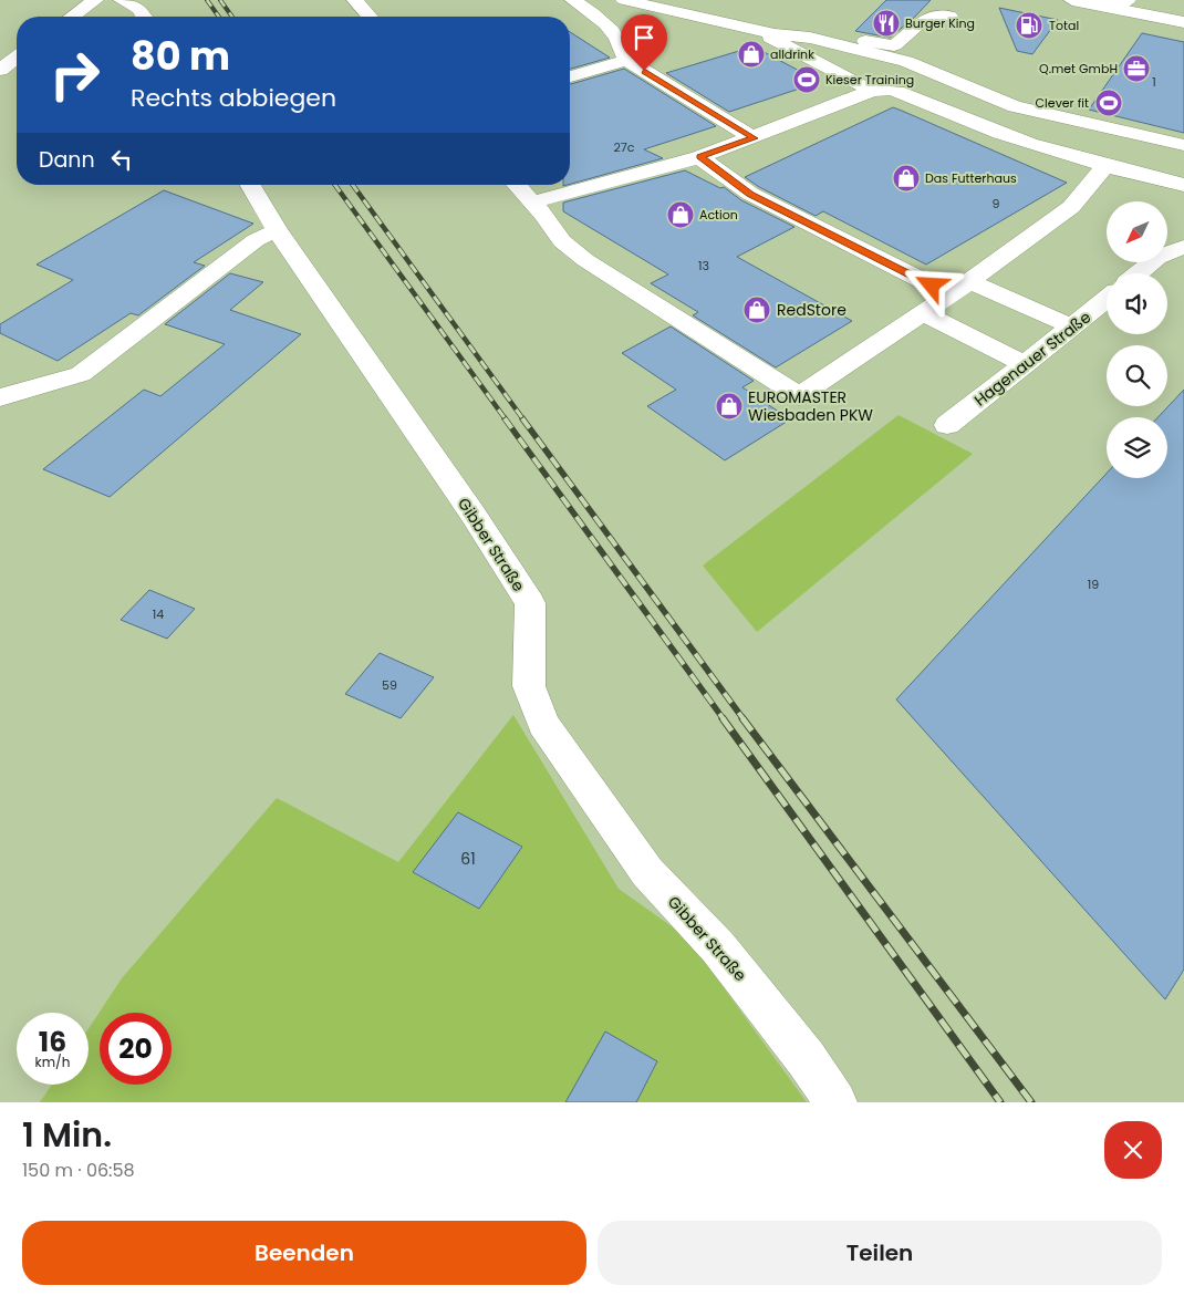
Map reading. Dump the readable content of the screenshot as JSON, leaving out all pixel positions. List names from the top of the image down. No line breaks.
{"streets":{"street":["Hagenauer Straße","Gibber Straße"]},"places":{"restaurant":["Burger King"],"fuel station":["Total"],"shop":["alldrink","Das Futterhaus","Action","RedStore","EUROMASTER Wiesbaden PKW"],"office":["Q.met GmbH"],"sports":["Kieser Training","Clever fit"]},"house_numbers":["1","27c","9","13","19","14","59","61"],"north":"bottom left","page":{"turn":["80 m","Rechts abbiegen"],"then":"Dann","speed":"16 km/h","limit":"20","heading":["1 Min.","150 m · 06:58"],"buttons":["Beenden","Teilen"]}}
